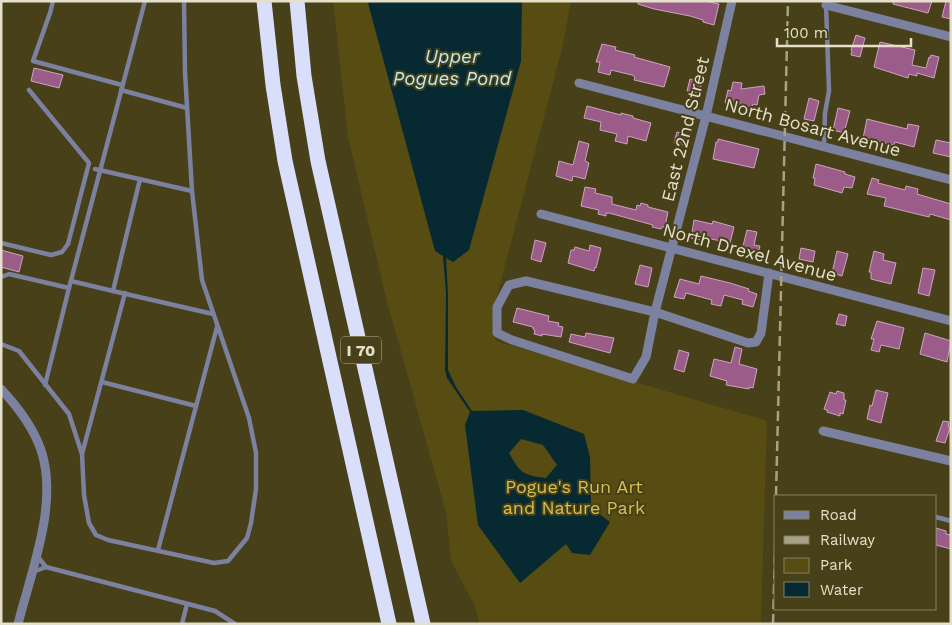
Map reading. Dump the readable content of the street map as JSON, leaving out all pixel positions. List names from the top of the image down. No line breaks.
{"streets":{"highway":["I 70"],"street":["North Bosart Avenue","East 22nd Street","North Drexel Avenue"]},"crossings":[["North Bosart Avenue","East 22nd Street"],["East 22nd Street","North Drexel Avenue"]],"water":["Upper Pogues Pond"],"parks":["Pogue's Run Art and Nature Park"],"legend":["Road","Railway","Park","Water"],"scale_bar":"100 m"}
